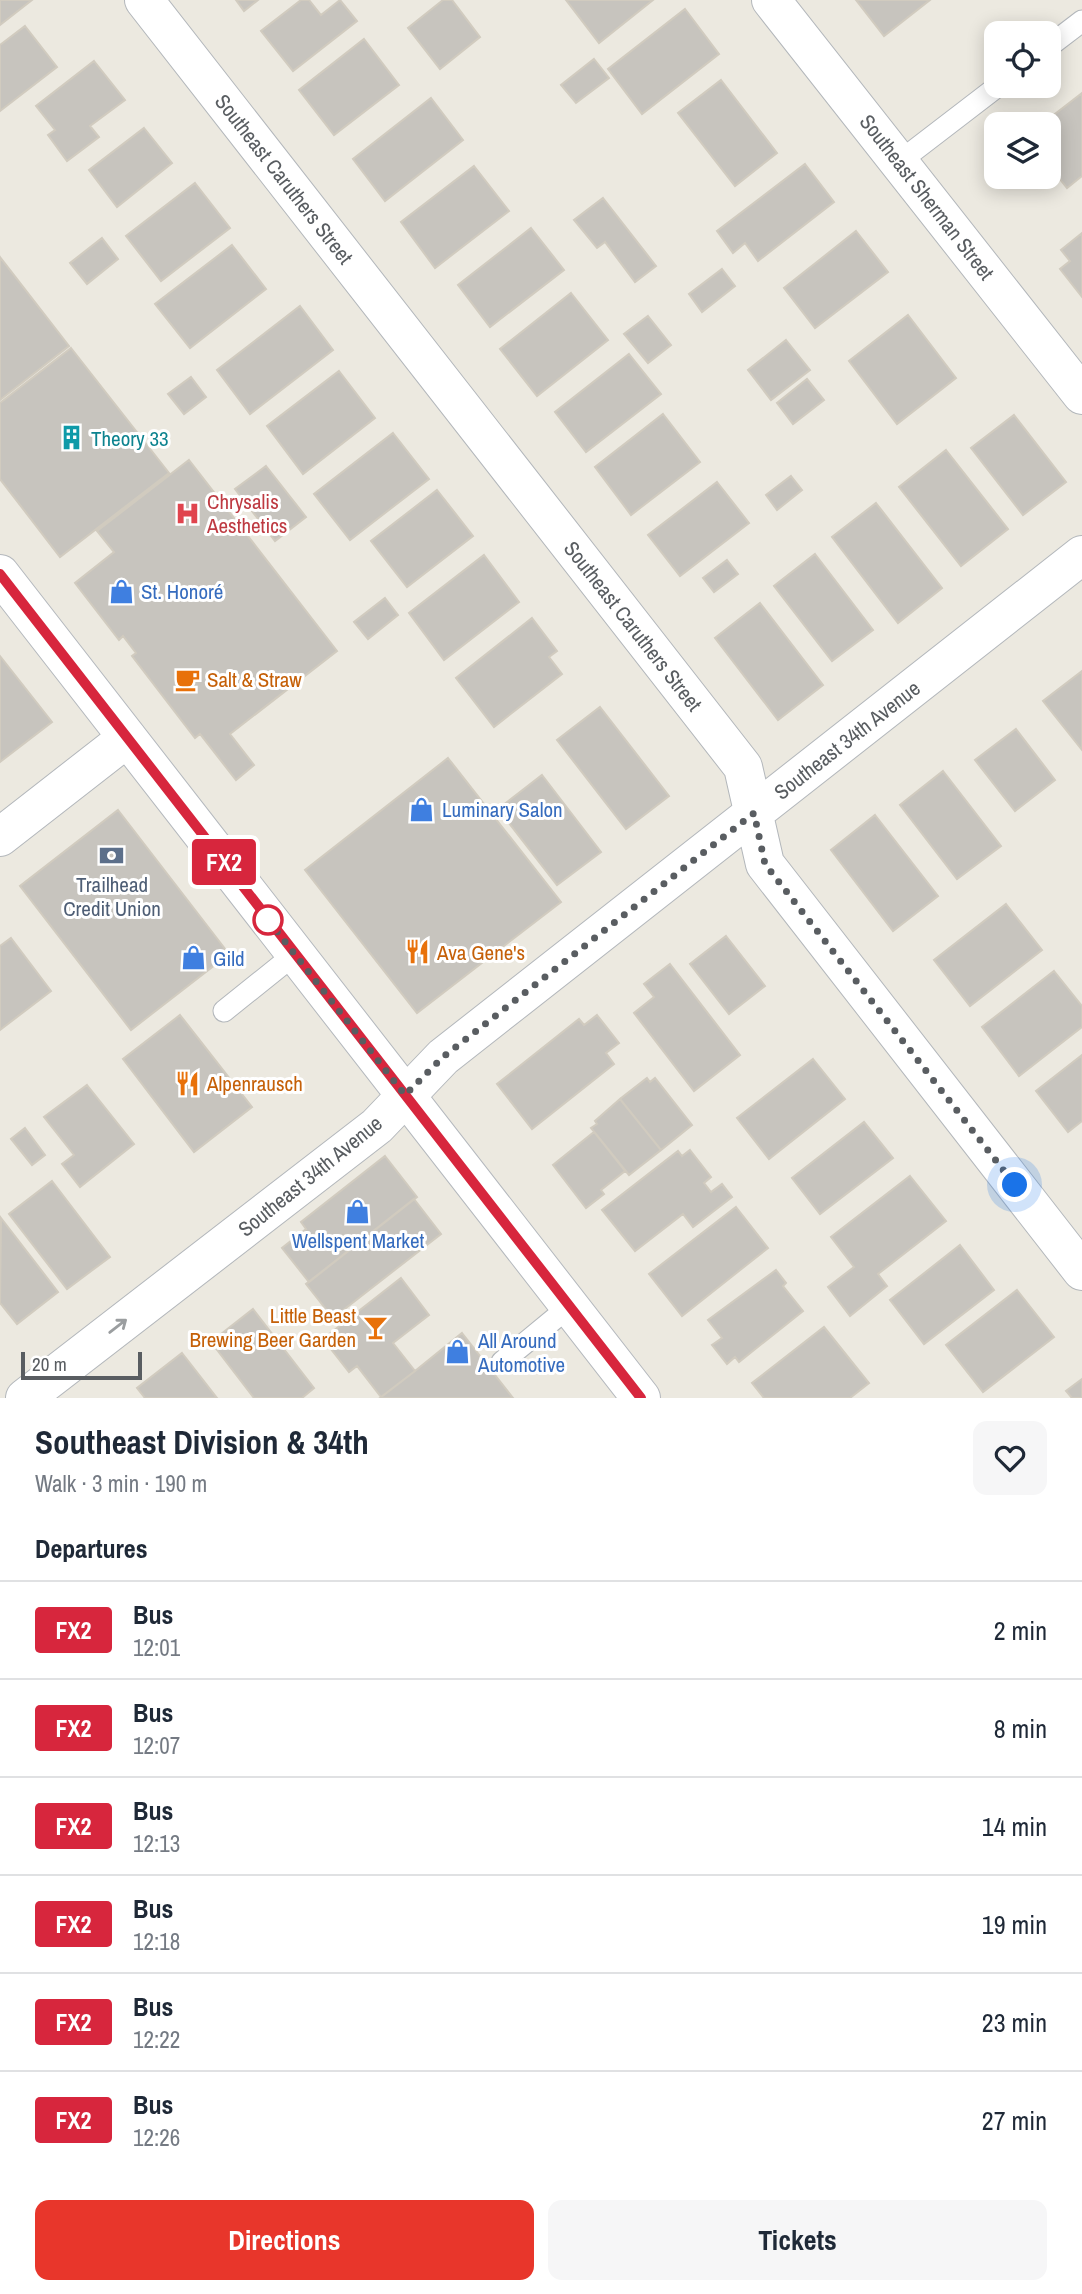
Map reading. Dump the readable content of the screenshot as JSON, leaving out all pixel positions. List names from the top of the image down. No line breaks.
{"streets":{"street":["Southeast Caruthers Street","Southeast Sherman Street","Southeast 34th Avenue"]},"crossings":[["Southeast Caruthers Street","Southeast 34th Avenue"]],"one_way":["Southeast 34th Avenue"],"places":{"building":["Theory 33"],"hospital":["Chrysalis Aesthetics"],"shop":["St. Honoré","Luminary Salon","Gild","Wellspent Market","All Around Automotive"],"cafe":["Salt & Straw"],"bank":["Trailhead Credit Union"],"restaurant":["Ava Gene's","Alpenrausch"],"bar":["Little Beast Brewing Beer Garden"]},"lines":["bus line FX2"],"scale_bar":"20 m","page":{"on_map":"FX2","scale":"20 m","heading":[["Southeast Division & 34th","Walk · 3 min · 190 m"],"Departures"],"list":[{"mark":"FX2","name":"Bus","note":"12:01","value":"2 min"},{"mark":"FX2","name":"Bus","note":"12:07","value":"8 min"},{"mark":"FX2","name":"Bus","note":"12:13","value":"14 min"},{"mark":"FX2","name":"Bus","note":"12:18","value":"19 min"},{"mark":"FX2","name":"Bus","note":"12:22","value":"23 min"},{"mark":"FX2","name":"Bus","note":"12:26","value":"27 min"}],"buttons":["Directions","Tickets"]}}
